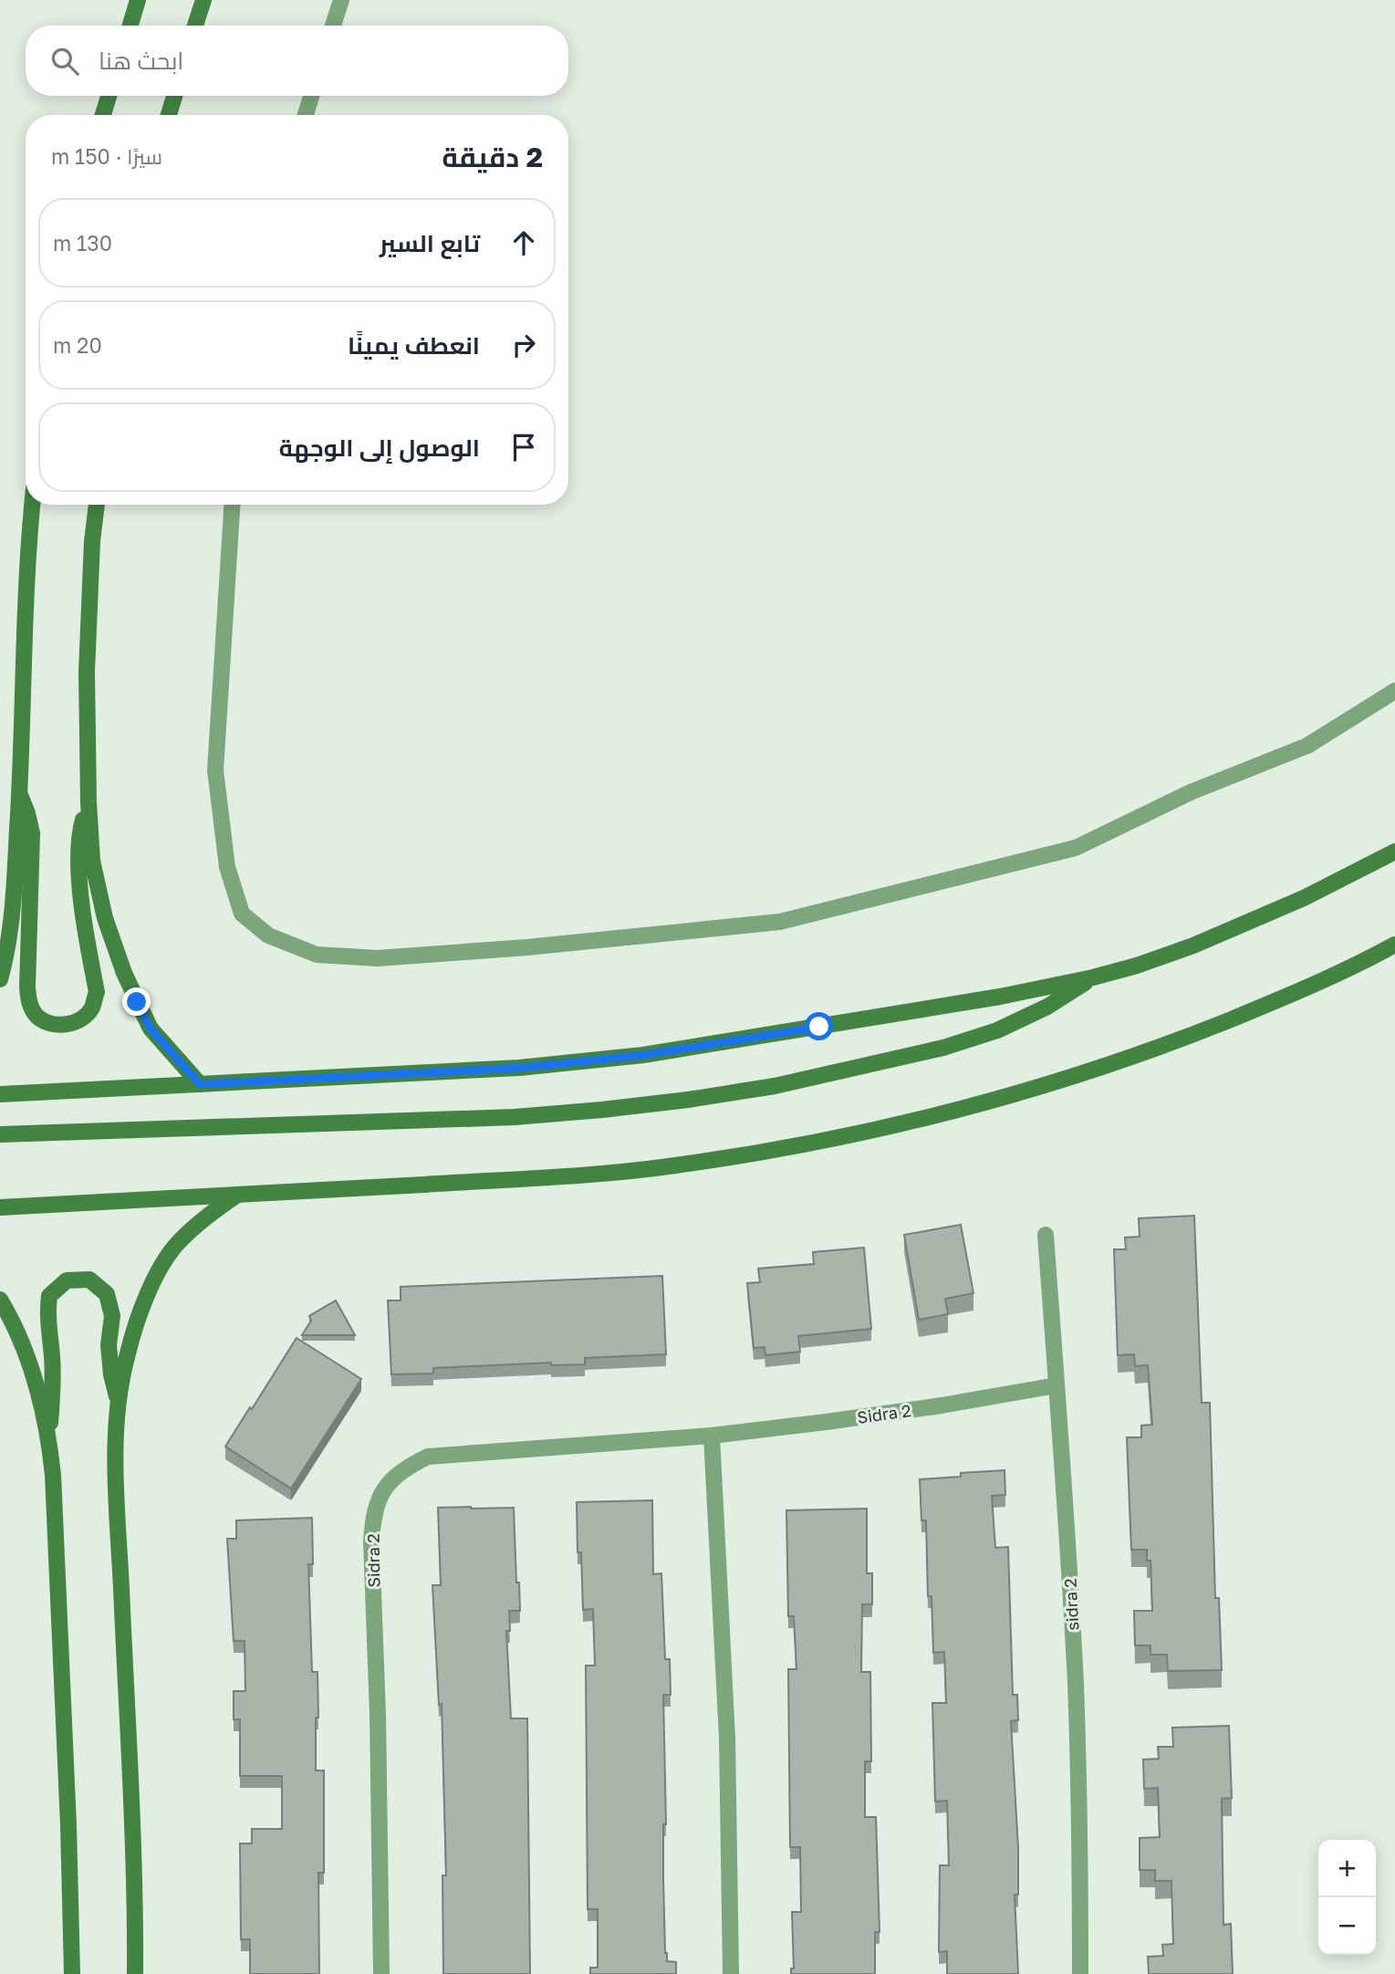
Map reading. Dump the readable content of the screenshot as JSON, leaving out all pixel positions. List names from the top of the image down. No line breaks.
{"streets":{"street":["Sidra 2","sidra 2"]},"crossings":[["Sidra 2","sidra 2"]],"page":{"search":"ابحث هنا","heading":["2 دقيقة","سيرًا · 150 m"],"list":[["تابع السير","130 m"],["انعطف يمينًا","20 m"],"الوصول إلى الوجهة"],"map_buttons":["+","−"]}}
